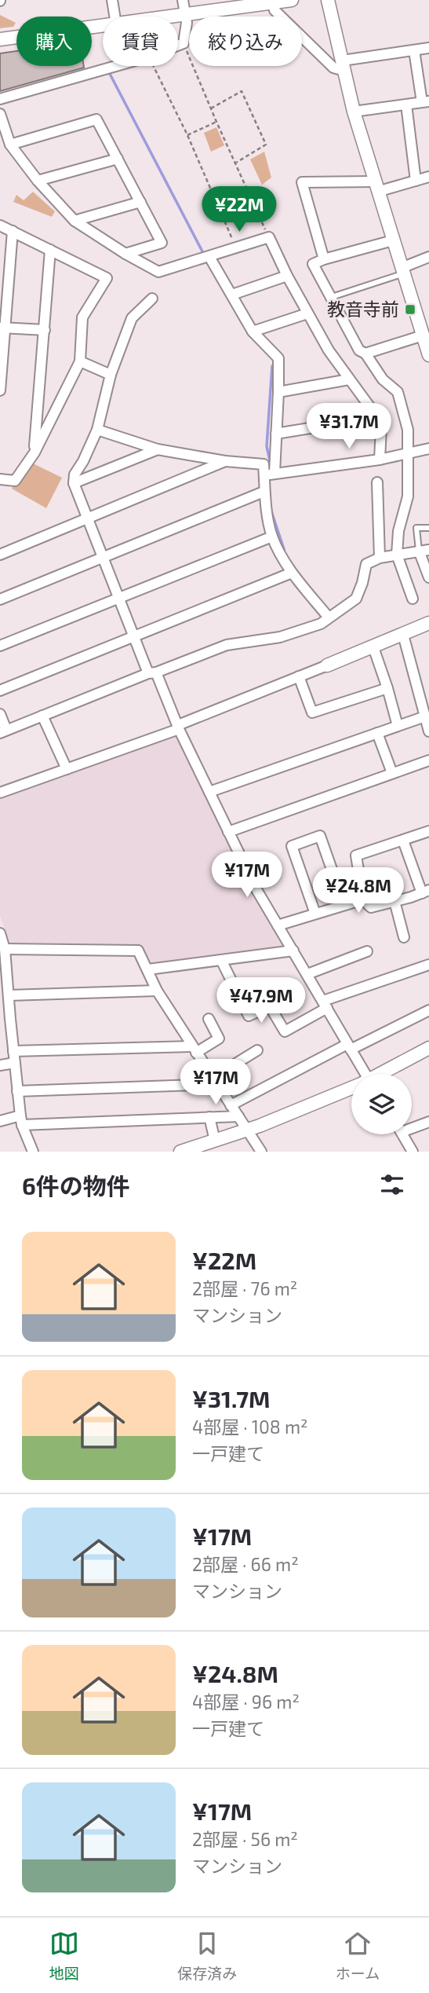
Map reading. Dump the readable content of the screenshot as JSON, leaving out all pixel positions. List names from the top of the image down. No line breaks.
{"places":{"transit":["教音寺前"]},"page":{"chip":["購入","賃貸","絞り込み"],"price":["¥22M","¥31.7M","¥17M","¥24.8M","¥47.9M","¥17M"],"heading":"6件の物件","list":[{"name":"¥22M","note":"2部屋 · 76 m² · マンション"},{"name":"¥31.7M","note":"4部屋 · 108 m² · 一戸建て"},{"name":"¥17M","note":"2部屋 · 66 m² · マンション"},{"name":"¥24.8M","note":"4部屋 · 96 m² · 一戸建て"},{"name":"¥17M","note":"2部屋 · 56 m² · マンション"}],"tabs":["地図","保存済み","ホーム"]}}
